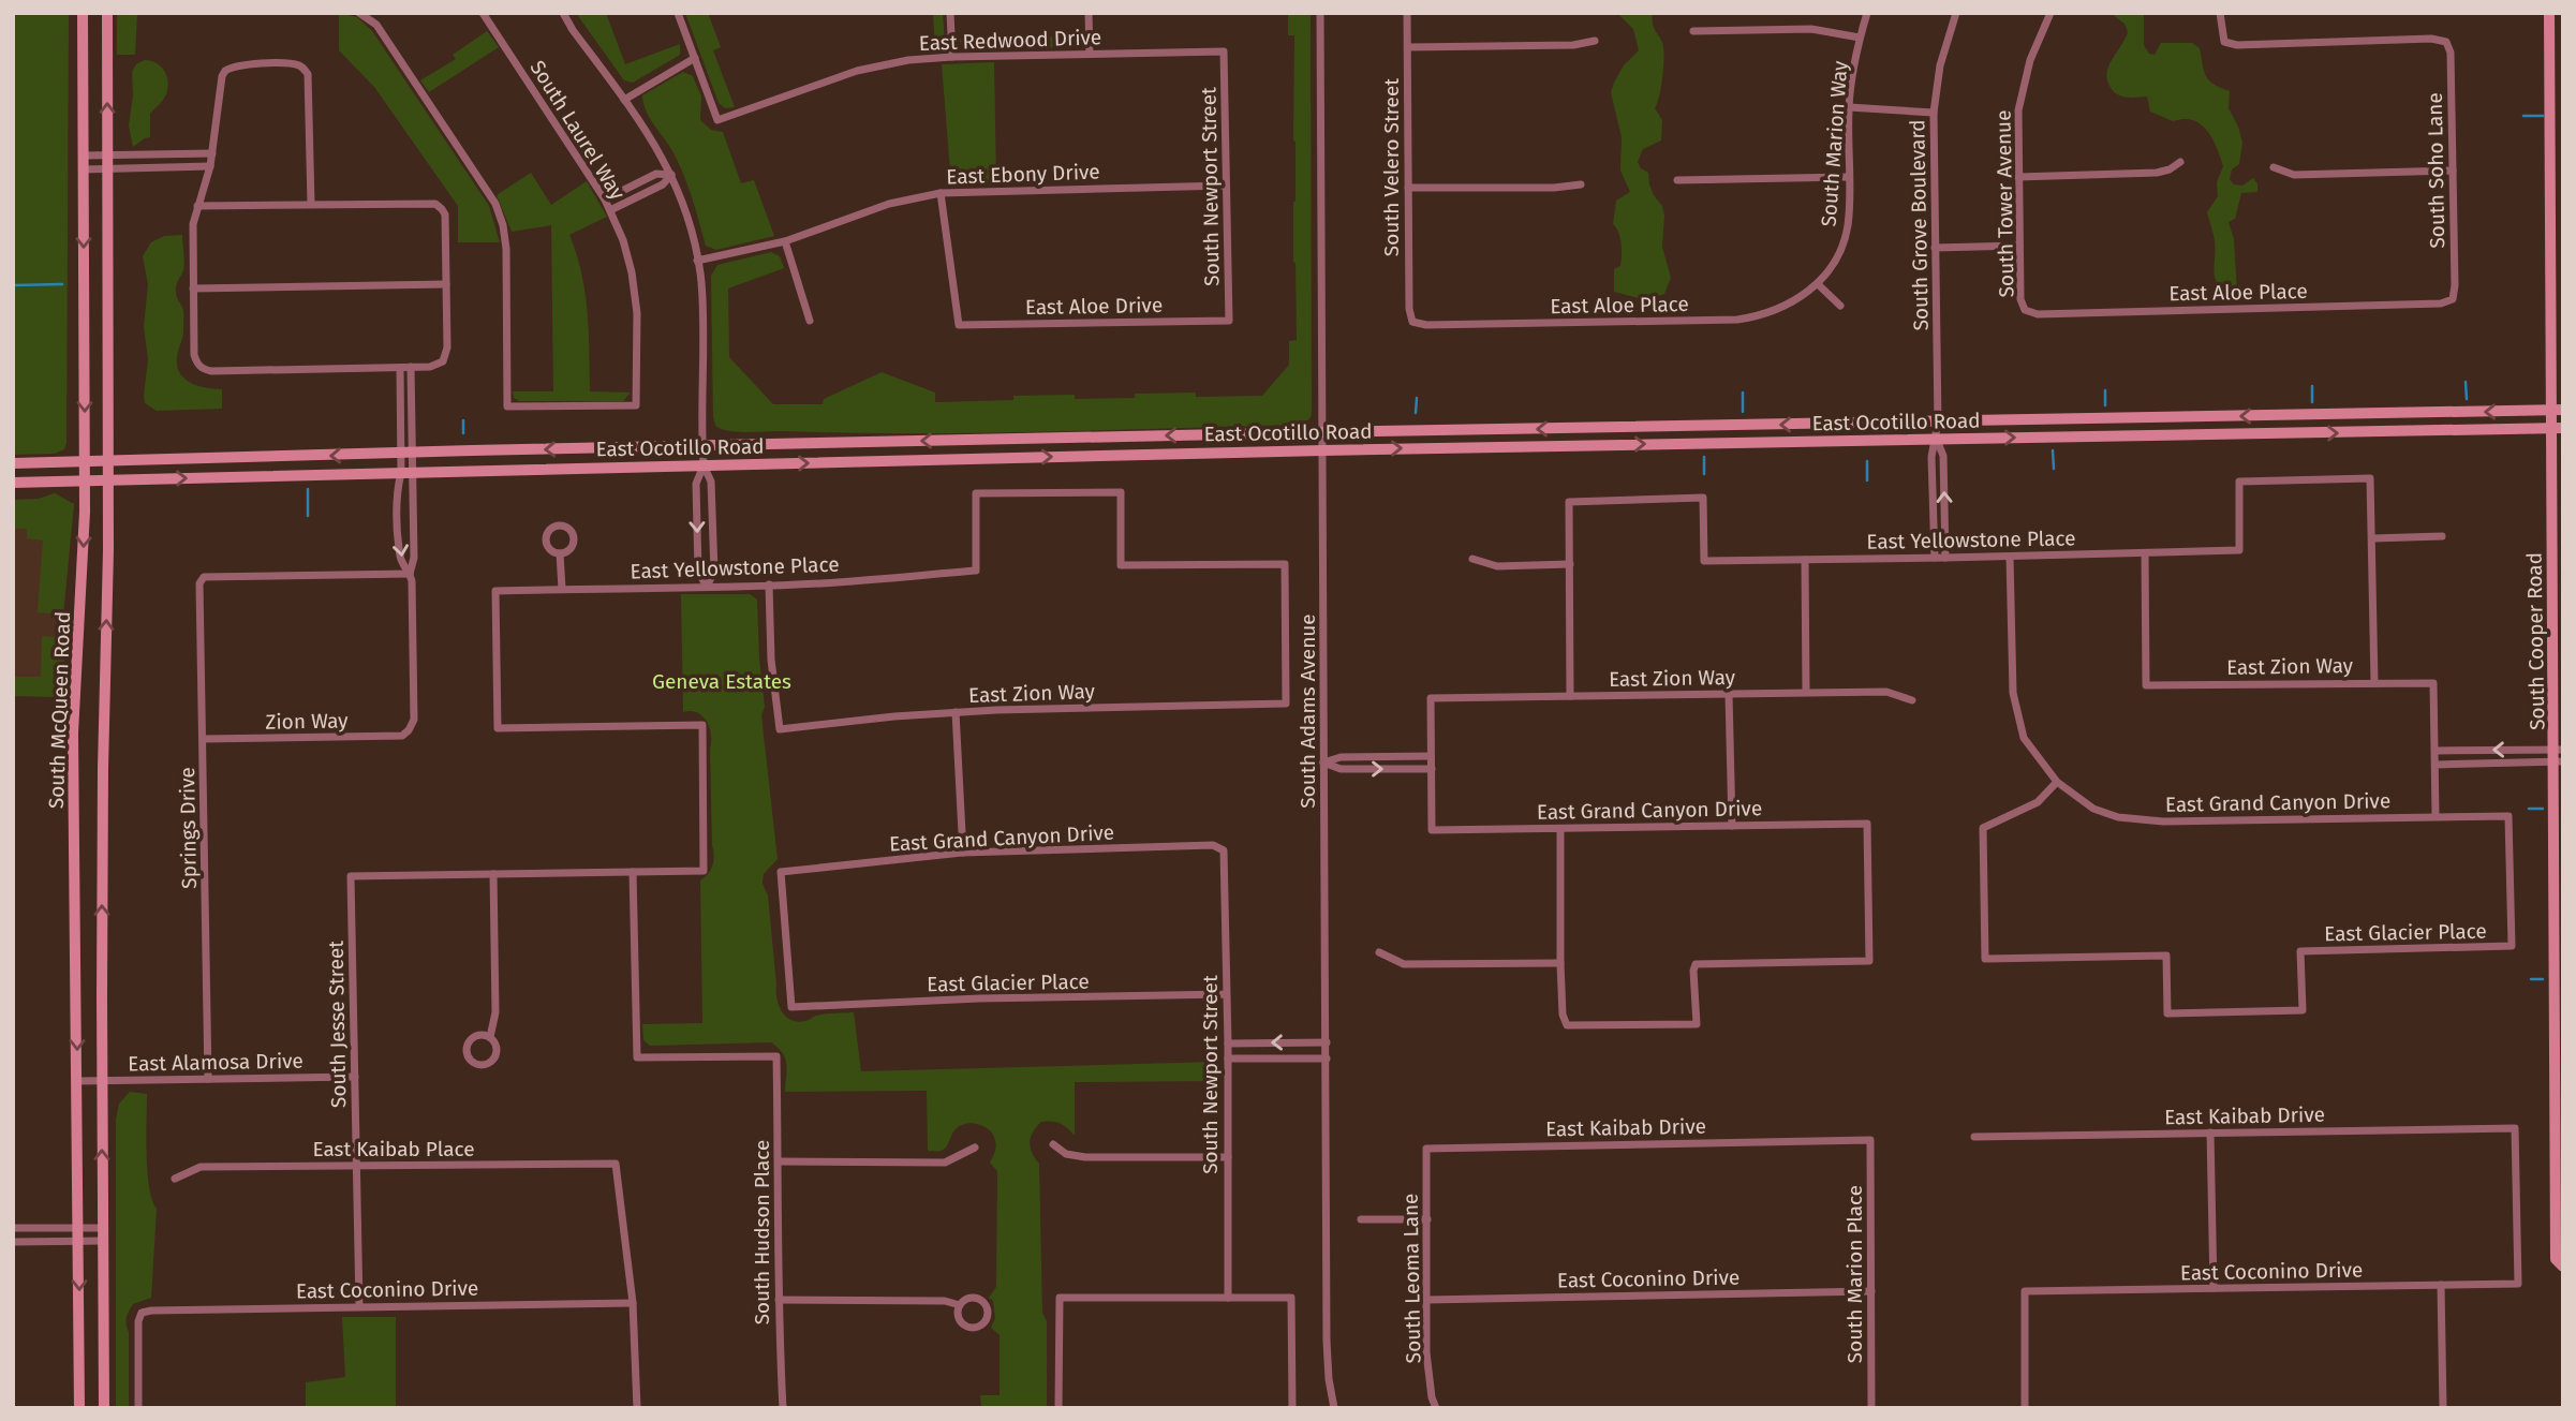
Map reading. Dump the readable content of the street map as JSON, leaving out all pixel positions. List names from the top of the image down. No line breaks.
{"streets":{"main road":["East Ocotillo Road","South Cooper Road","South McQueen Road"],"street":["East Redwood Drive","South Laurel Way","South Marion Way","South Velero Street","South Soho Lane","East Ebony Drive","South Newport Street","South Tower Avenue","South Grove Boulevard","East Aloe Place","East Aloe Drive","East Yellowstone Place","East Zion Way","South Adams Avenue","Zion Way","East Grand Canyon Drive","Springs Drive","East Glacier Place","South Jesse Street","East Alamosa Drive","East Kaibab Drive","East Kaibab Place","South Hudson Place","East Coconino Drive","South Marion Place","South Leoma Lane"]},"crossings":[["East Redwood Drive","South Newport Street"],["South Marion Way","East Aloe Place"],["South Velero Street","East Aloe Place"],["South Soho Lane","East Aloe Place"],["East Ebony Drive","South Newport Street"],["East Ebony Drive","East Aloe Drive"],["South Newport Street","East Aloe Drive"],["South Newport Street","East Grand Canyon Drive"],["South Newport Street","East Glacier Place"],["South Tower Avenue","East Aloe Place"],["South Grove Boulevard","East Ocotillo Road"],["East Ocotillo Road","South Cooper Road"],["East Ocotillo Road","South McQueen Road"],["East Ocotillo Road","South Adams Avenue"],["East Yellowstone Place","East Zion Way"],["East Yellowstone Place","East Grand Canyon Drive"],["East Yellowstone Place","South Hudson Place"],["South McQueen Road","East Alamosa Drive"],["Zion Way","Springs Drive"],["East Grand Canyon Drive","East Glacier Place"],["Springs Drive","East Alamosa Drive"],["South Jesse Street","East Alamosa Drive"],["South Jesse Street","East Kaibab Place"],["South Jesse Street","East Coconino Drive"],["East Kaibab Drive","East Coconino Drive"],["East Kaibab Drive","South Marion Place"],["East Kaibab Drive","South Leoma Lane"],["East Kaibab Place","East Coconino Drive"],["East Coconino Drive","South Marion Place"],["East Coconino Drive","South Leoma Lane"]],"parks":["Geneva Estates"]}
